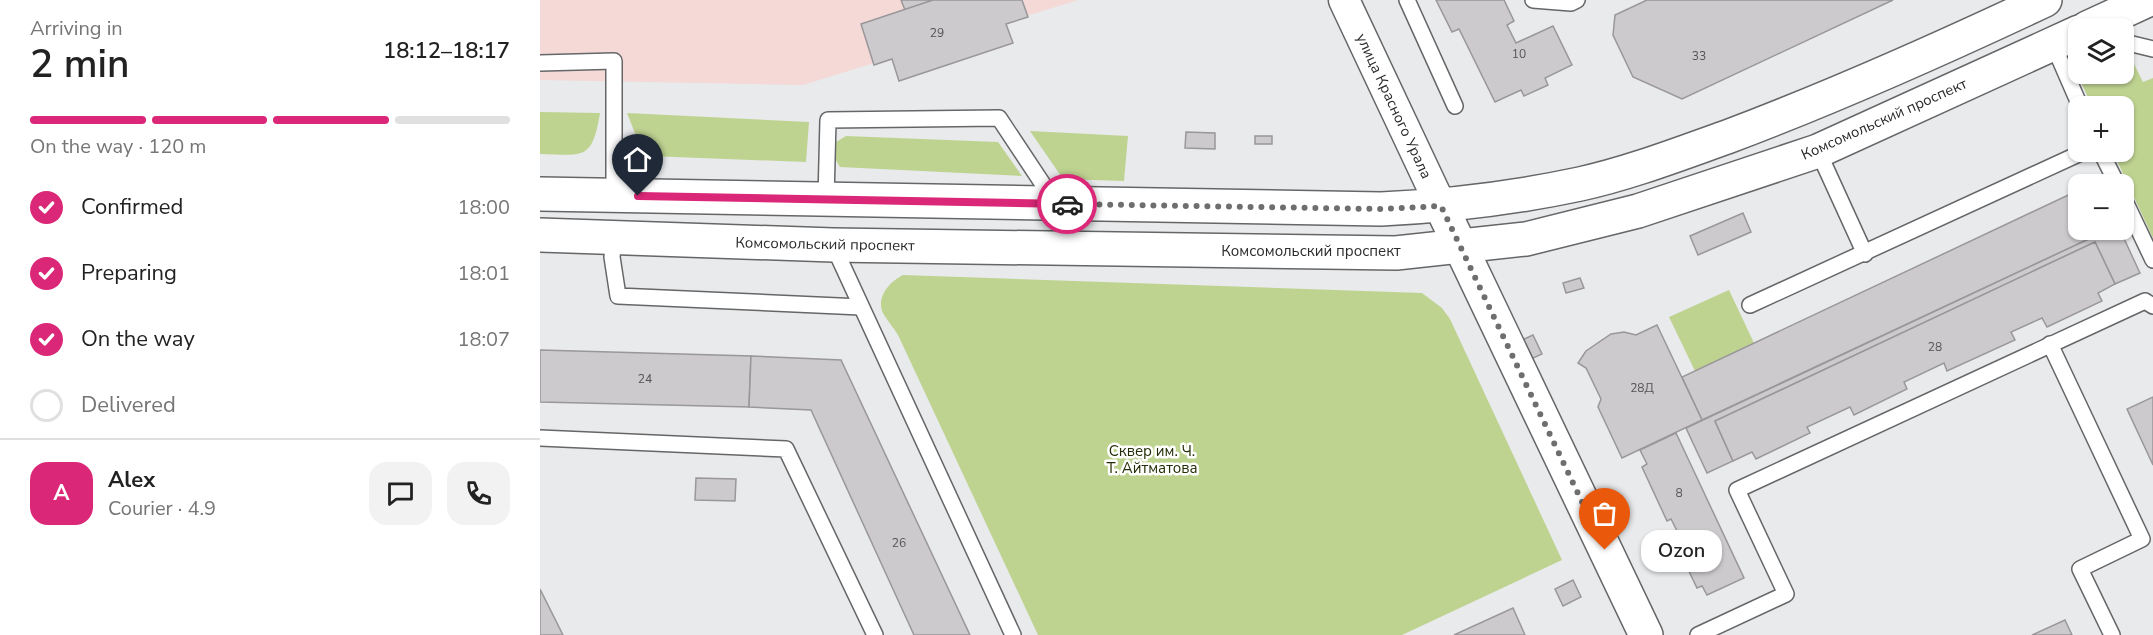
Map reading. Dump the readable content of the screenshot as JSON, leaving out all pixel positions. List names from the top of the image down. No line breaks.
{"streets":{"main road":["улица Красного Урала","Комсомольский проспект"]},"crossings":[["улица Красного Урала","Комсомольский проспект"]],"parks":["Сквер им. Ч. Т. Айтматова"],"places":["Ozon"],"house_numbers":["29","10","33","28","24","28Д","8","26"],"page":{"heading":["2 min","Arriving in","18:12–18:17"],"panel":["Alex","Courier · 4.9"],"map_buttons":["+","−"],"bar":"On the way · 120 m","list":[["Confirmed","18:00"],["Preparing","18:01"],["On the way","18:07"],"Delivered"],"round":"A","bubble":"Ozon"}}
